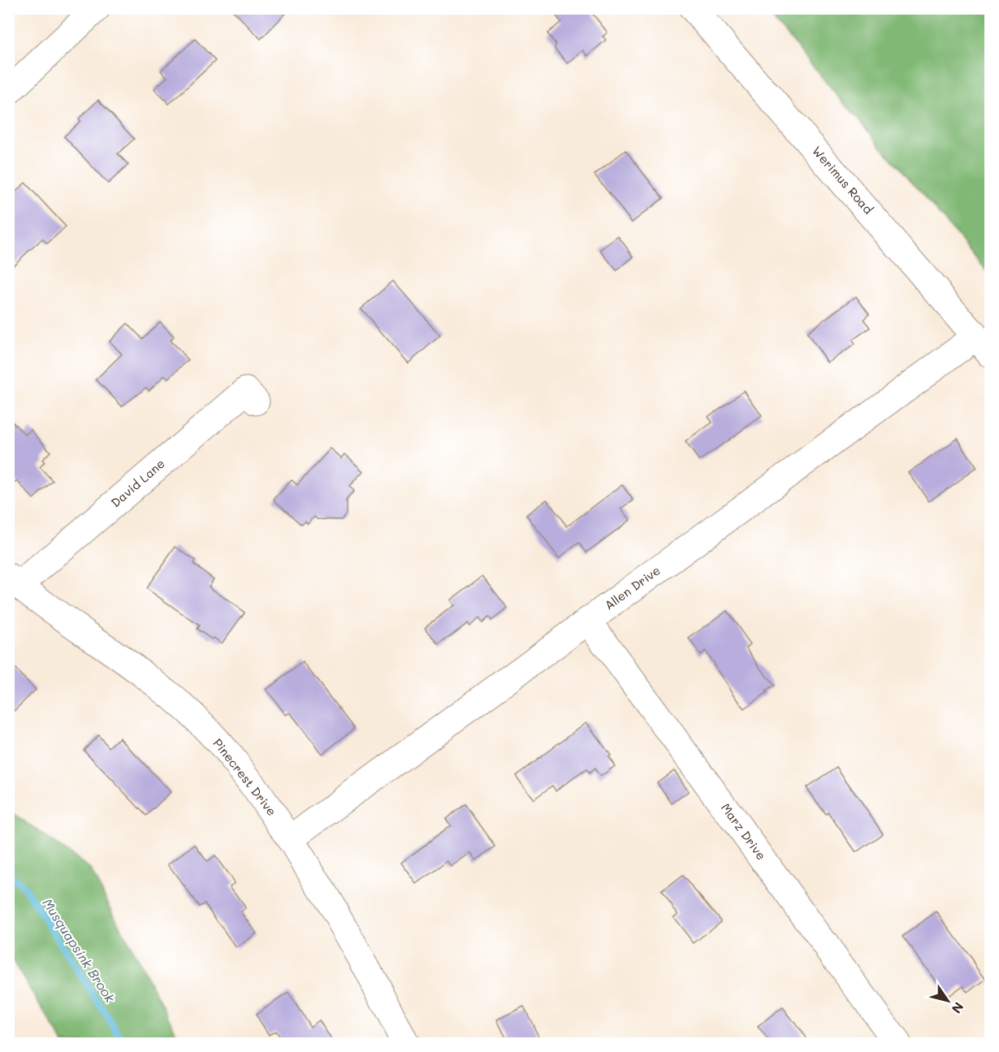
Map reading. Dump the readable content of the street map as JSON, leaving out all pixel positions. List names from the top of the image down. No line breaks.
{"streets":{"street":["Werimus Road","David Lane","Allen Drive","Pinecrest Drive","Marz Drive"]},"crossings":[["Werimus Road","Allen Drive"],["David Lane","Pinecrest Drive"],["Allen Drive","Pinecrest Drive"],["Allen Drive","Marz Drive"]],"water":["Musquapsink Brook"],"north":"bottom right"}
